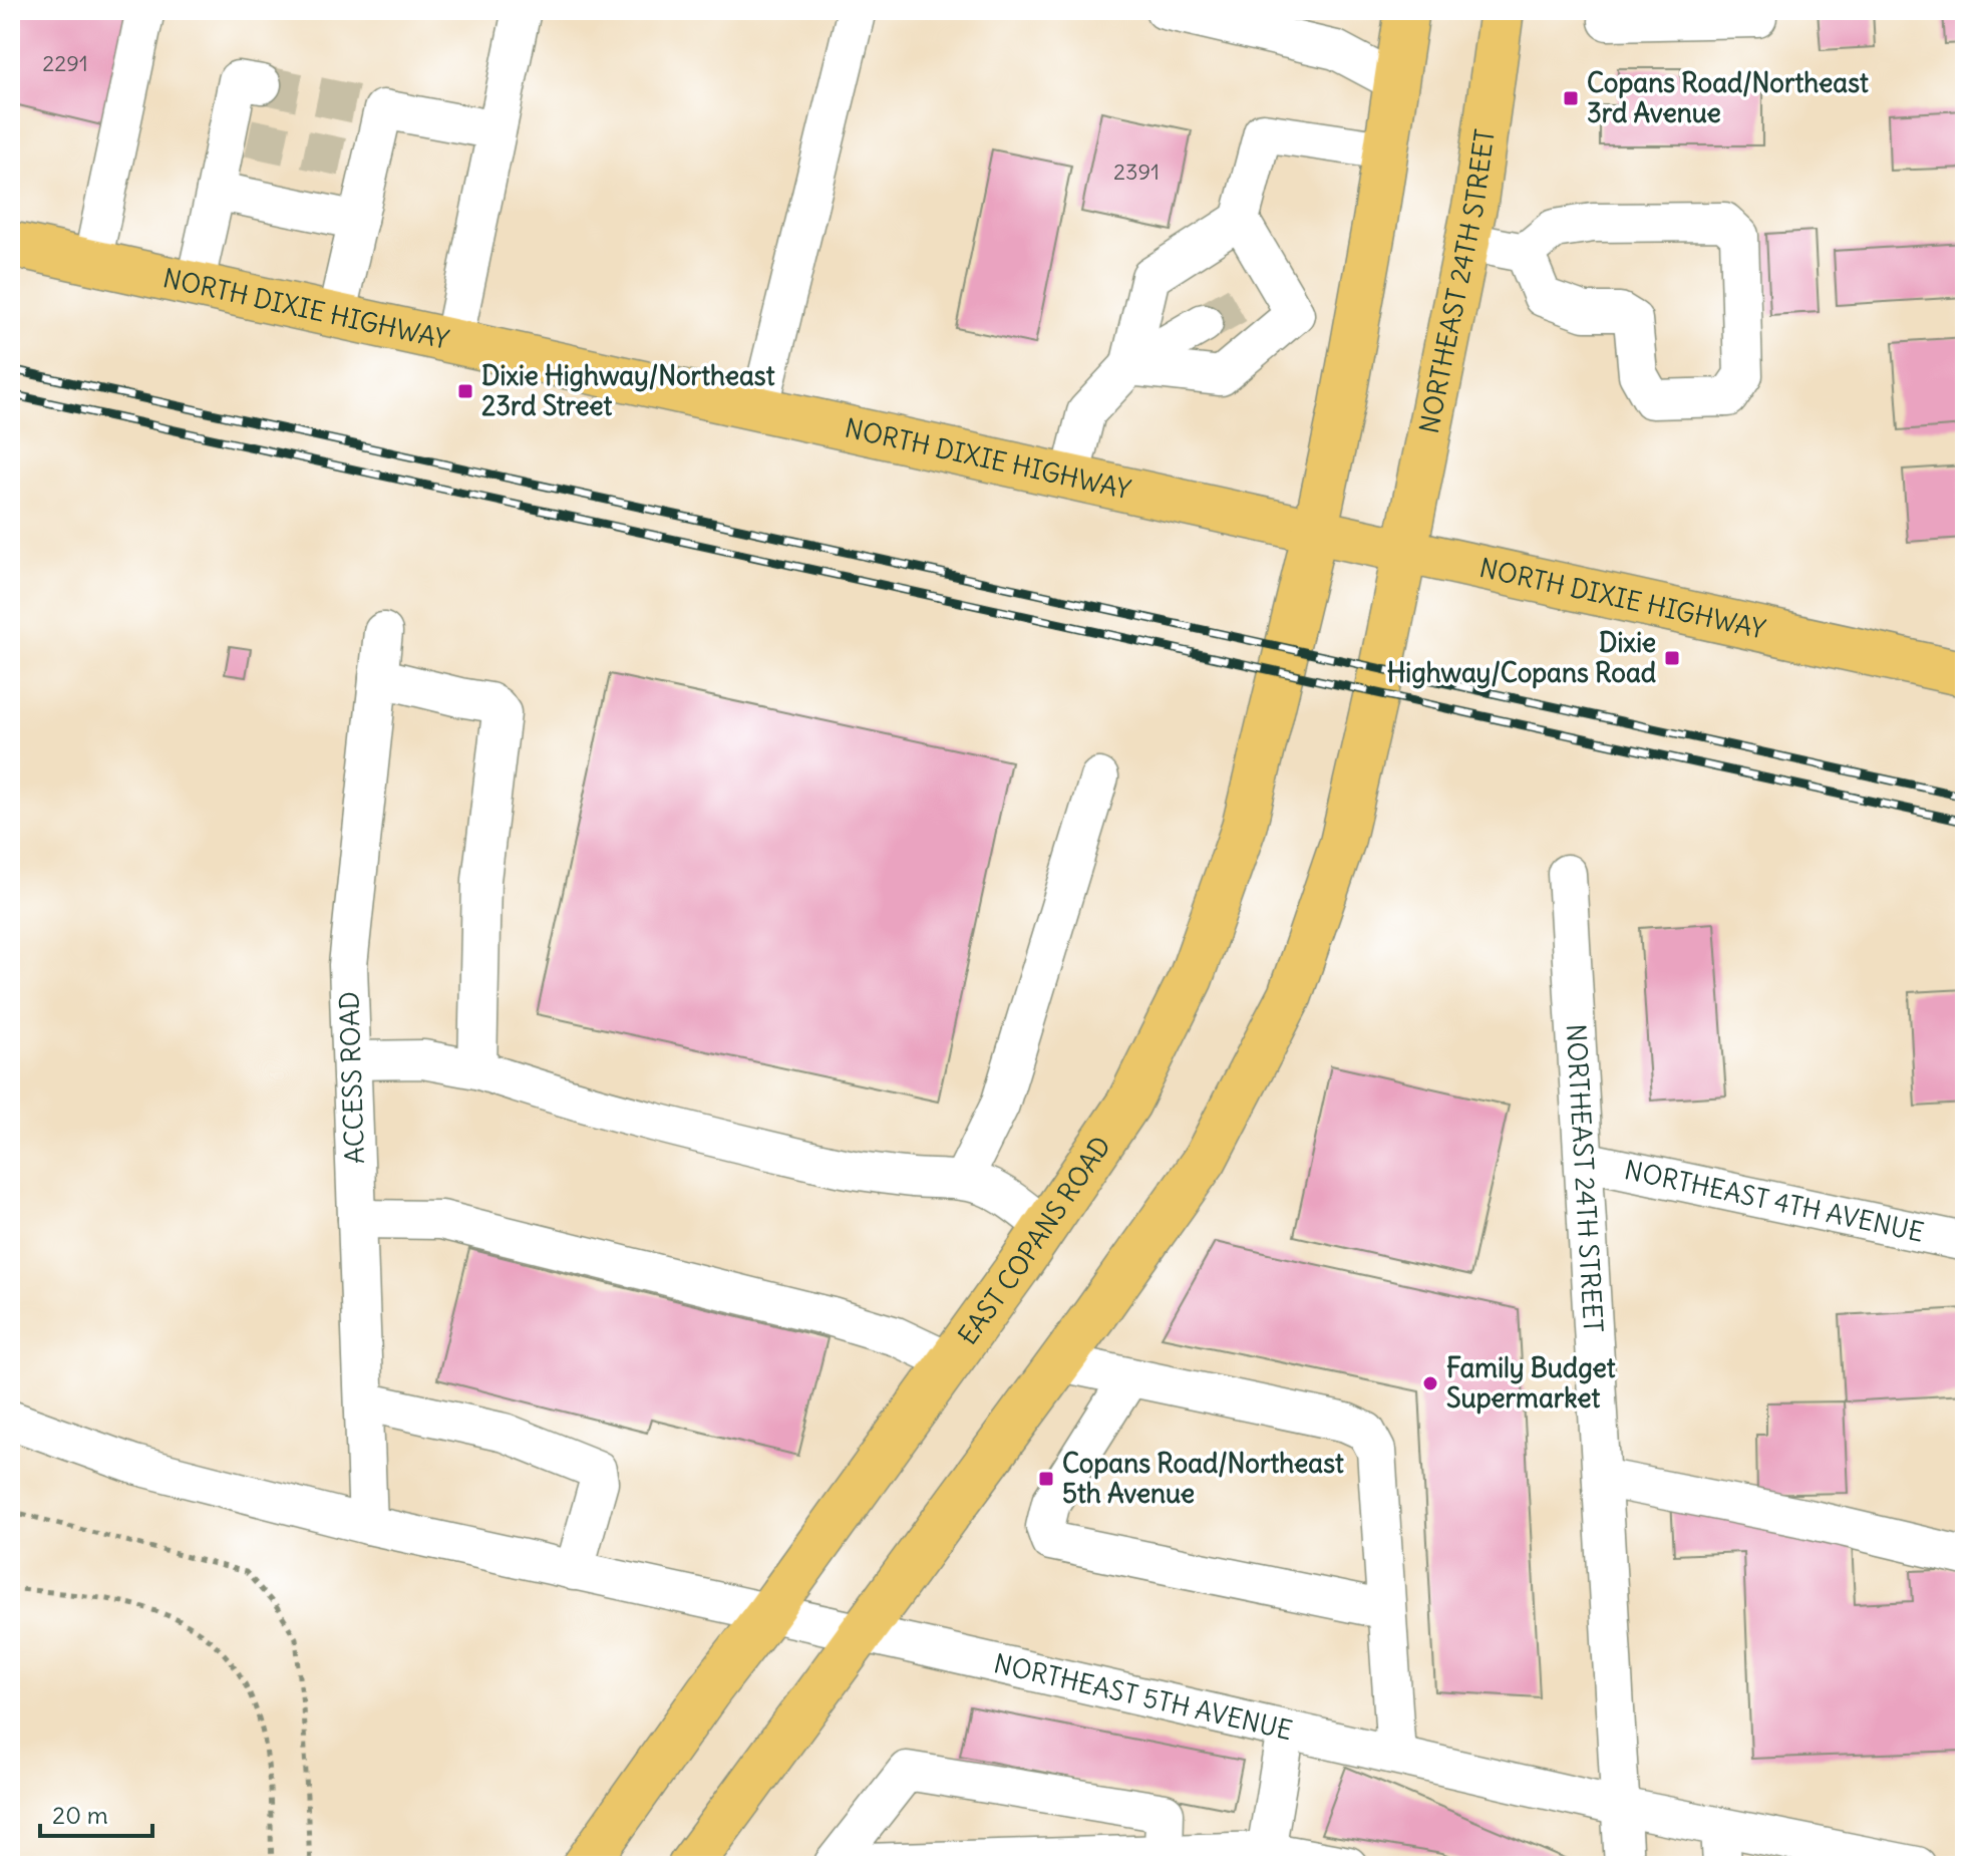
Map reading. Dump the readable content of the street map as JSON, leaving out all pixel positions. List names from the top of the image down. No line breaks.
{"streets":{"main road":["NORTHEAST 24TH STREET","NORTH DIXIE HIGHWAY","EAST COPANS ROAD"],"street":["ACCESS ROAD","NORTHEAST 4TH AVENUE","NORTHEAST 5TH AVENUE"]},"crossings":[["NORTHEAST 24TH STREET","NORTH DIXIE HIGHWAY"],["NORTHEAST 24TH STREET","NORTHEAST 4TH AVENUE"],["NORTHEAST 24TH STREET","NORTHEAST 5TH AVENUE"],["NORTH DIXIE HIGHWAY","EAST COPANS ROAD"],["ACCESS ROAD","NORTHEAST 5TH AVENUE"],["EAST COPANS ROAD","NORTHEAST 5TH AVENUE"]],"places":{"transit":["Copans Road/Northeast 3rd Avenue","Dixie Highway/Northeast 23rd Street","Dixie Highway/Copans Road","Copans Road/Northeast 5th Avenue"],"other":["Family Budget Supermarket"]},"house_numbers":["2291","2391"],"scale_bar":"20 m"}
